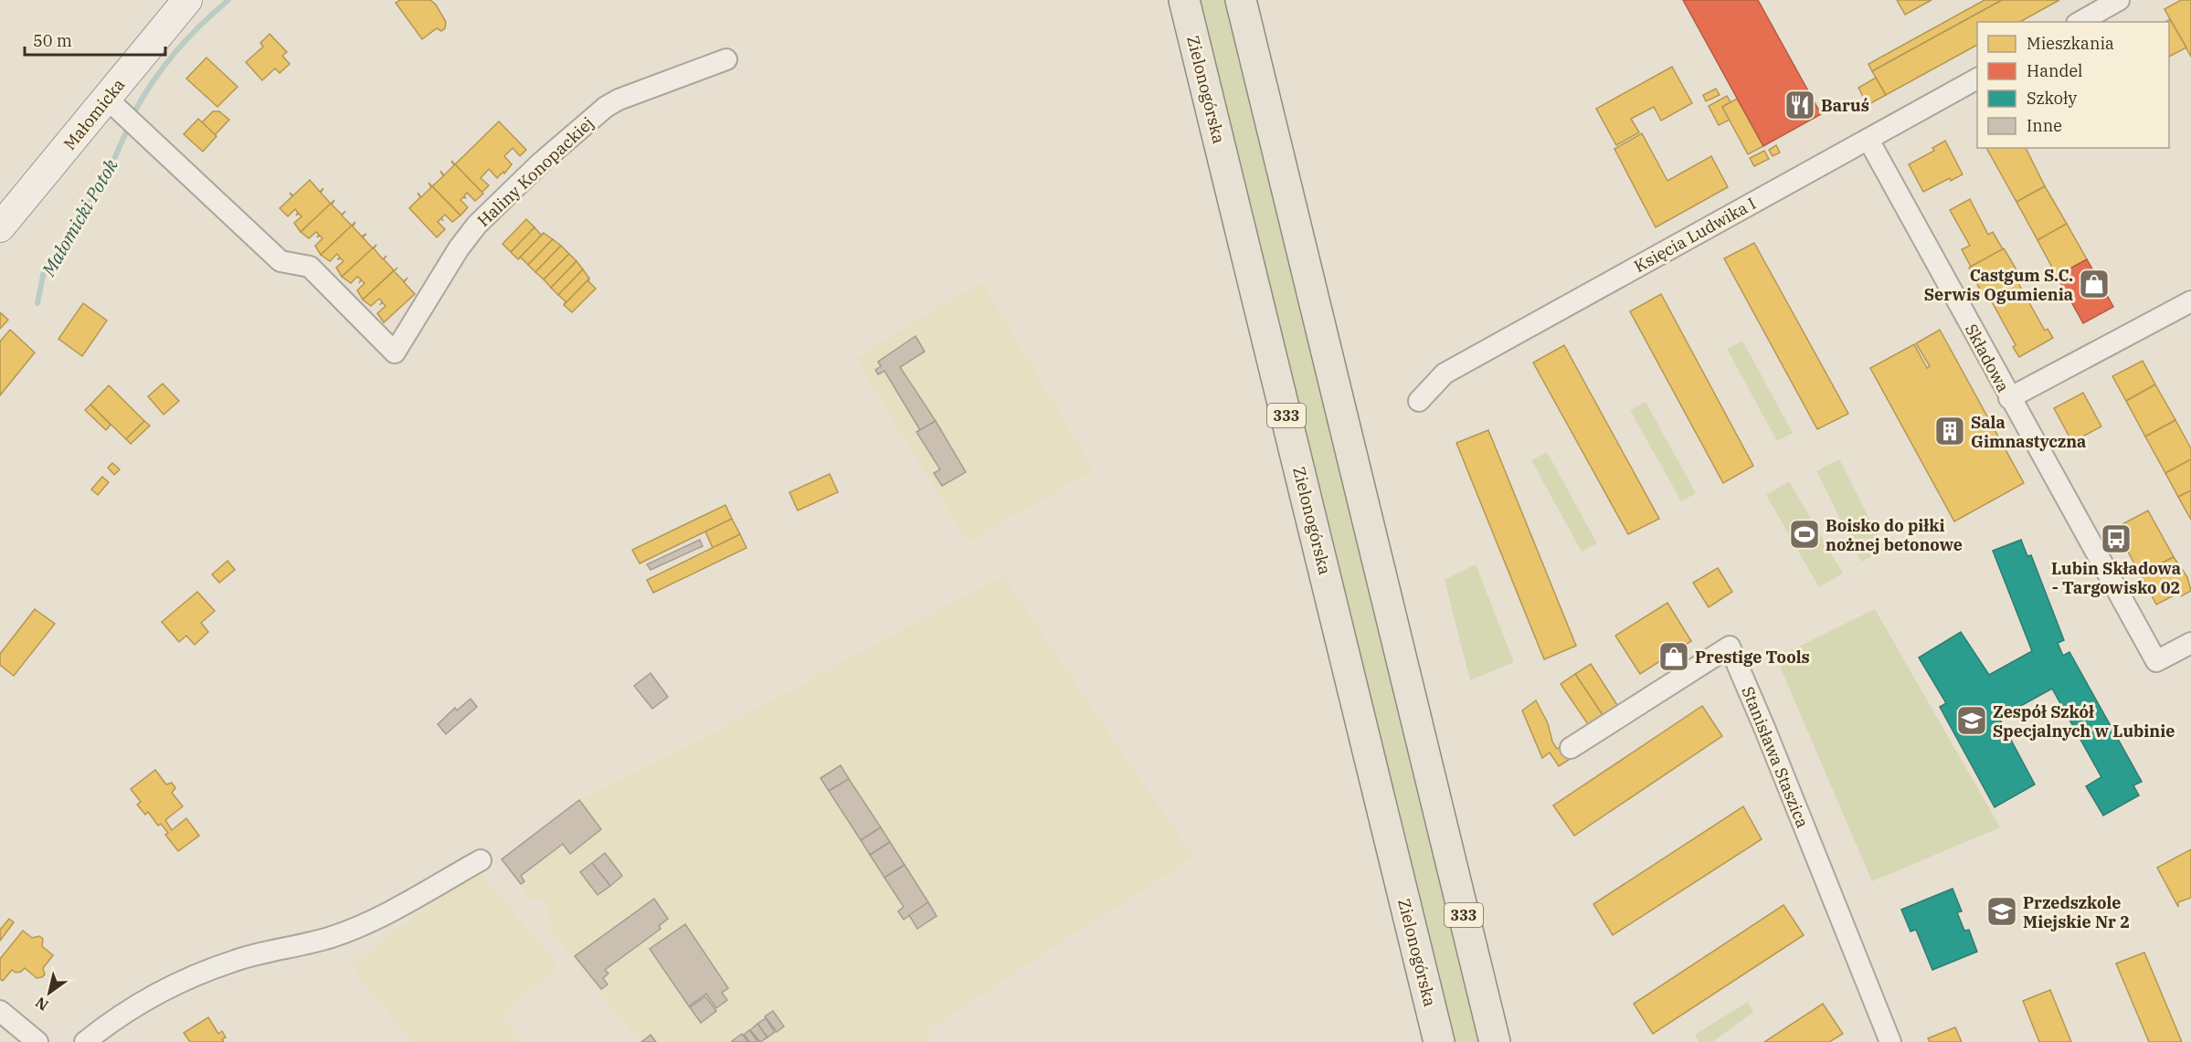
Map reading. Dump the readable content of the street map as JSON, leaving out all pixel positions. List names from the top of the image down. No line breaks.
{"streets":{"main road":["Zielonogórska","333"],"street":["Małomicka","Haliny Konopackiej","Księcia Ludwika I","Składowa","Stanisława Staszica"]},"crossings":[["Małomicka","Haliny Konopackiej"],["Księcia Ludwika I","Składowa"]],"water":["Małomicki Potok"],"places":{"restaurant":["Baruś"],"shop":["Castgum S.C. Serwis Ogumienia","Prestige Tools"],"building":["Sala Gimnastyczna"],"sports":["Boisko do piłki nożnej betonowe"],"bus stop":["Lubin Składowa - Targowisko 02"],"school or university":["Zespół Szkół Specjalnych w Lubinie","Przedszkole Miejskie Nr 2"]},"legend":["Mieszkania","Handel","Szkoły","Inne"],"scale_bar":"50 m","north":"bottom left"}
